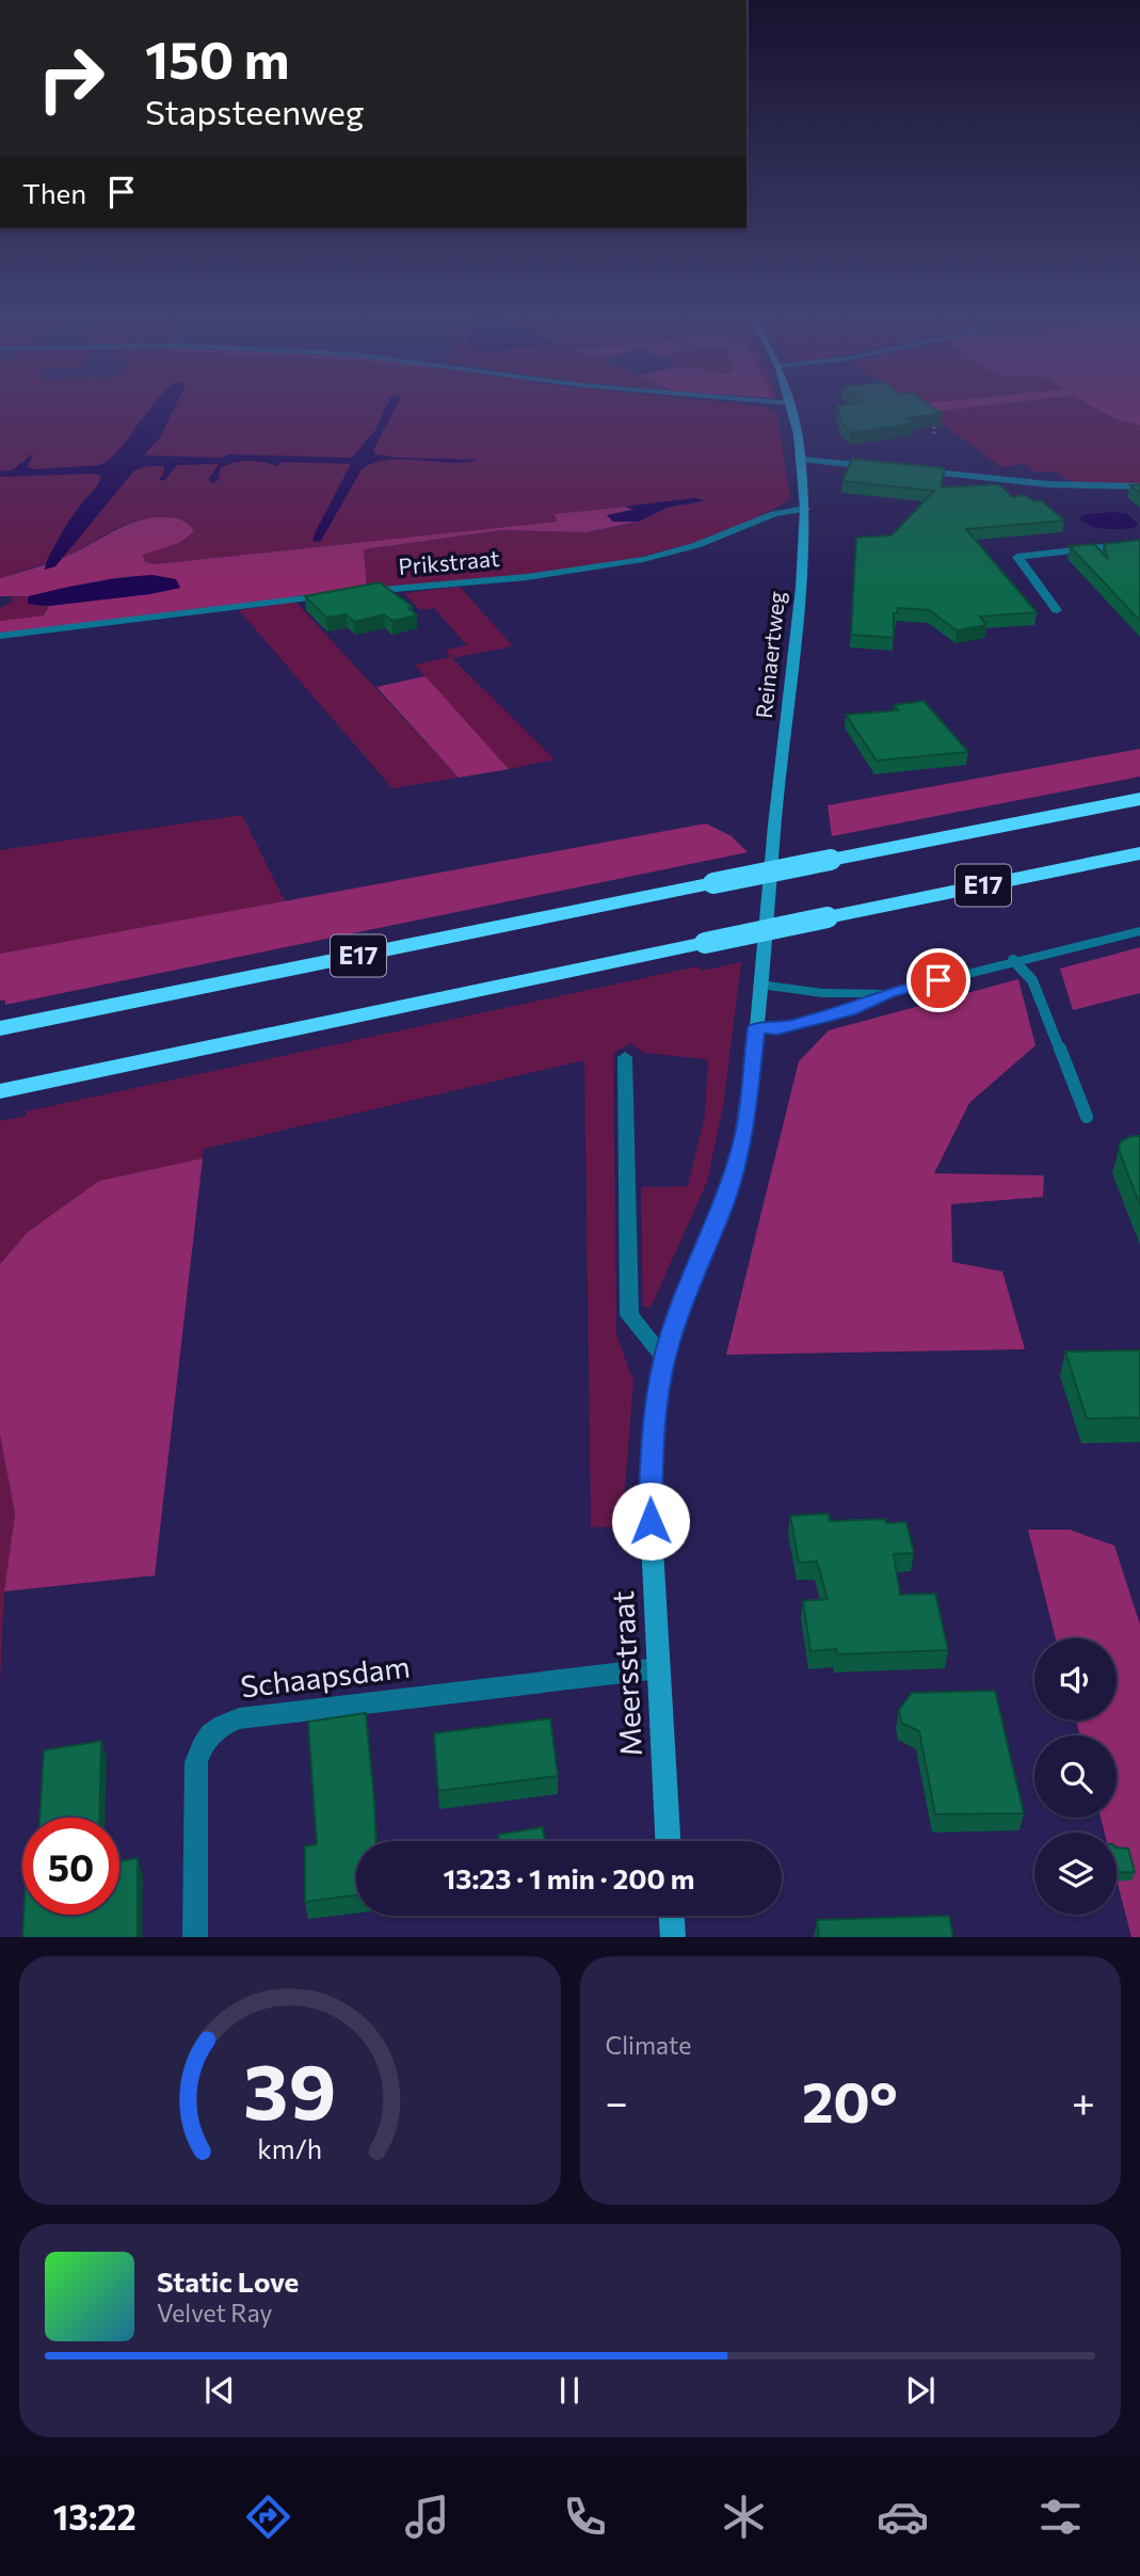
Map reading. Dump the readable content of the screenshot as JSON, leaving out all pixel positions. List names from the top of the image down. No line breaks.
{"streets":{"highway":["E17"],"main road":["Reinaertweg","Meersstraat"],"street":["Prikstraat","Schaapsdam"]},"crossings":[["Prikstraat","Reinaertweg"],["Reinaertweg","Meersstraat"],["Meersstraat","Schaapsdam"]],"page":{"turn":["150 m","Stapsteenweg"],"then":"Then","limit":"50","trip":"13:23 · 1 min · 200 m","tile":"Climate","heat":["−","20°","+"],"song":["Static Love","Velvet Ray"],"tabs":"13:22","gauge":["39","km/h"]}}
